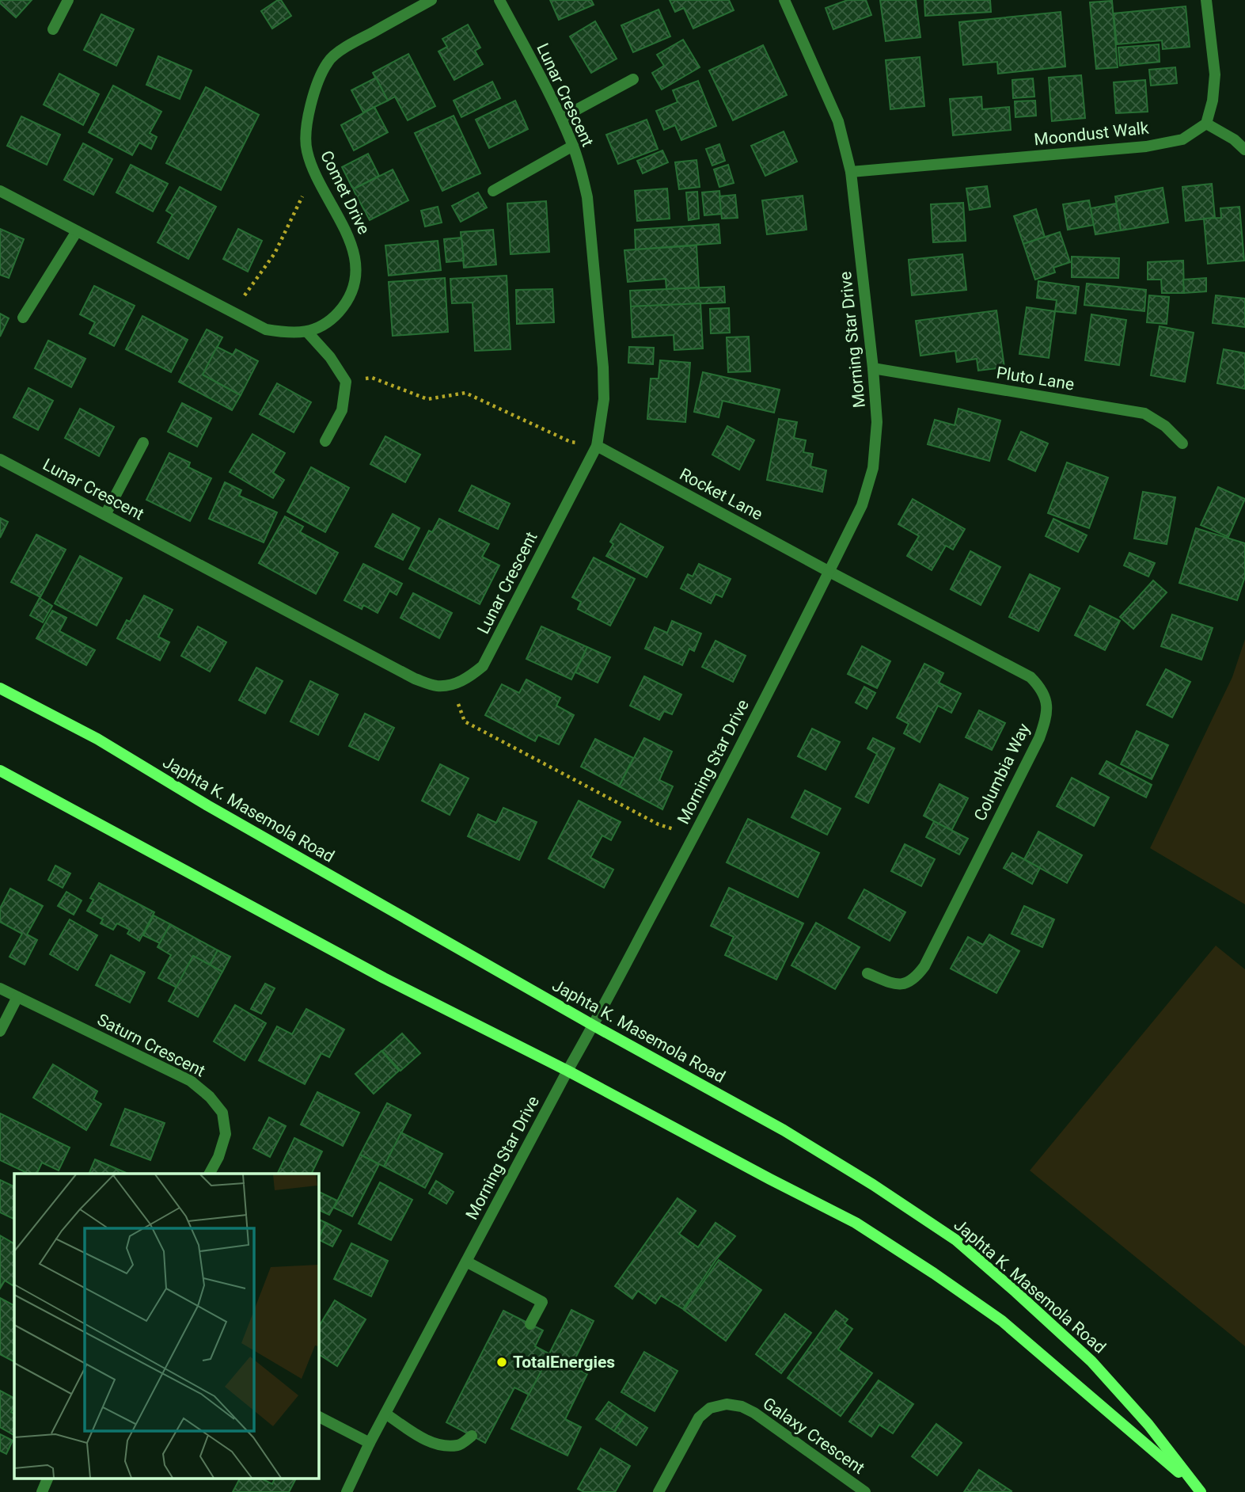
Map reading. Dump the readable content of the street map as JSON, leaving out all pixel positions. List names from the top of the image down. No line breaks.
{"streets":{"main road":["Japhta K. Masemola Road"],"street":["Lunar Crescent","Moondust Walk","Comet Drive","Morning Star Drive","Pluto Lane","Rocket Lane","Columbia Way","Saturn Crescent","Galaxy Crescent"]},"crossings":[["Lunar Crescent","Rocket Lane"],["Moondust Walk","Morning Star Drive"],["Morning Star Drive","Pluto Lane"],["Morning Star Drive","Rocket Lane"],["Morning Star Drive","Columbia Way"],["Morning Star Drive","Japhta K. Masemola Road"],["Rocket Lane","Columbia Way"]],"places":["TotalEnergies"]}
